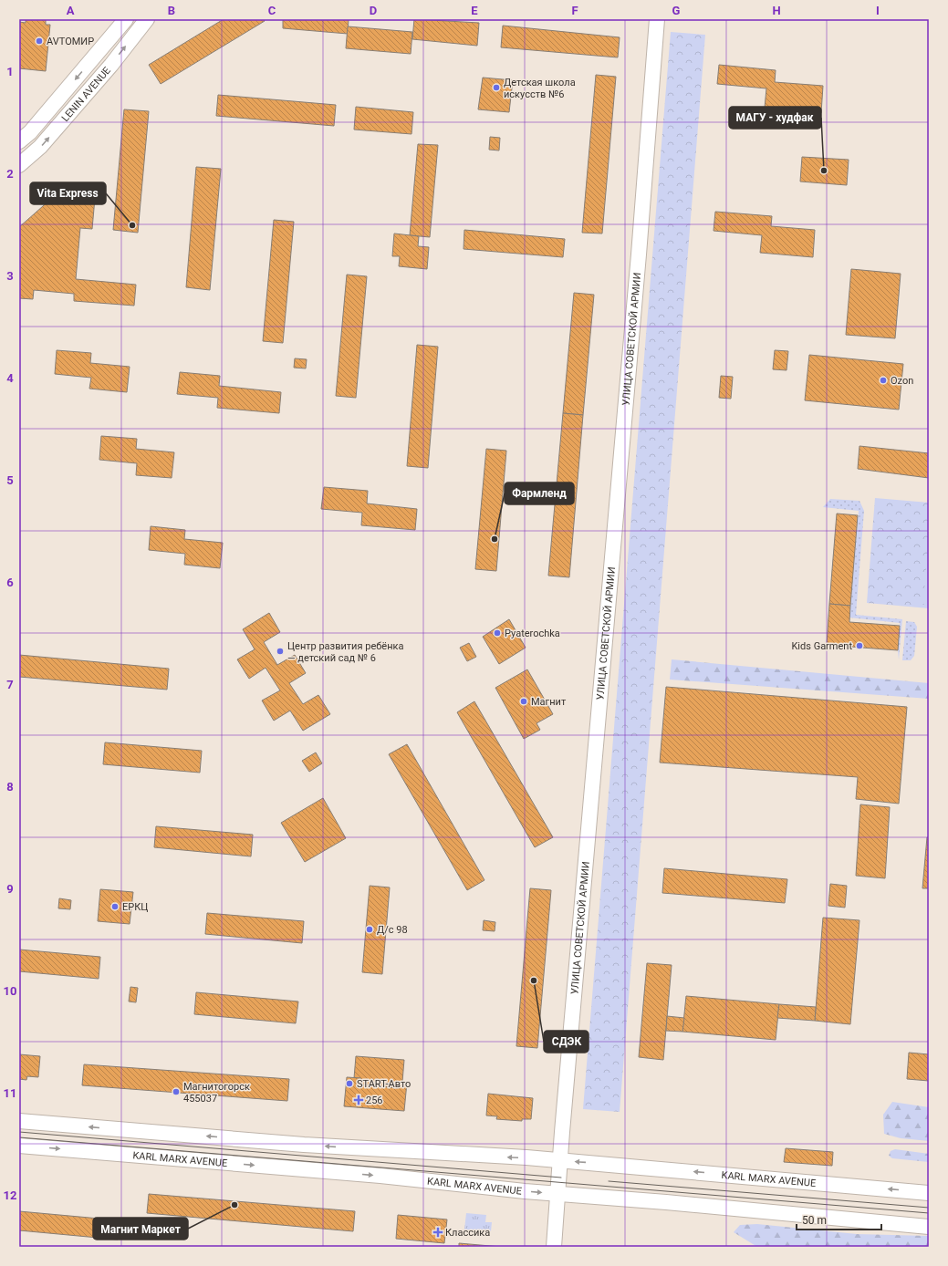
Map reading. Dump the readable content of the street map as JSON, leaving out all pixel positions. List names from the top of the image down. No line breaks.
{"streets":{"main road":["LENIN AVENUE","УЛИЦА СОВЕТСКОЙ АРМИИ","KARL MARX AVENUE"]},"crossings":[["УЛИЦА СОВЕТСКОЙ АРМИИ","KARL MARX AVENUE"]],"places":{"other":["AVTOМИР","Детская школа искусств №6","МАГУ - худфак","Vita Express","Ozon","Фармленд","Pyaterochka","Kids Garment","Центр развития ребёнка — детский сад № 6","Магнит","ЕРКЦ","Д/с 98","СДЭК","START-Авто","Магнитогорск 455037","Магнит Маркет"],"health":["256","Классика"]},"scale_bar":"50 m","grid":{"columns":["A","B","C","D","E","F","G","H","I"],"rows":["1","2","3","4","5","6","7","8","9","10","11","12"]}}
